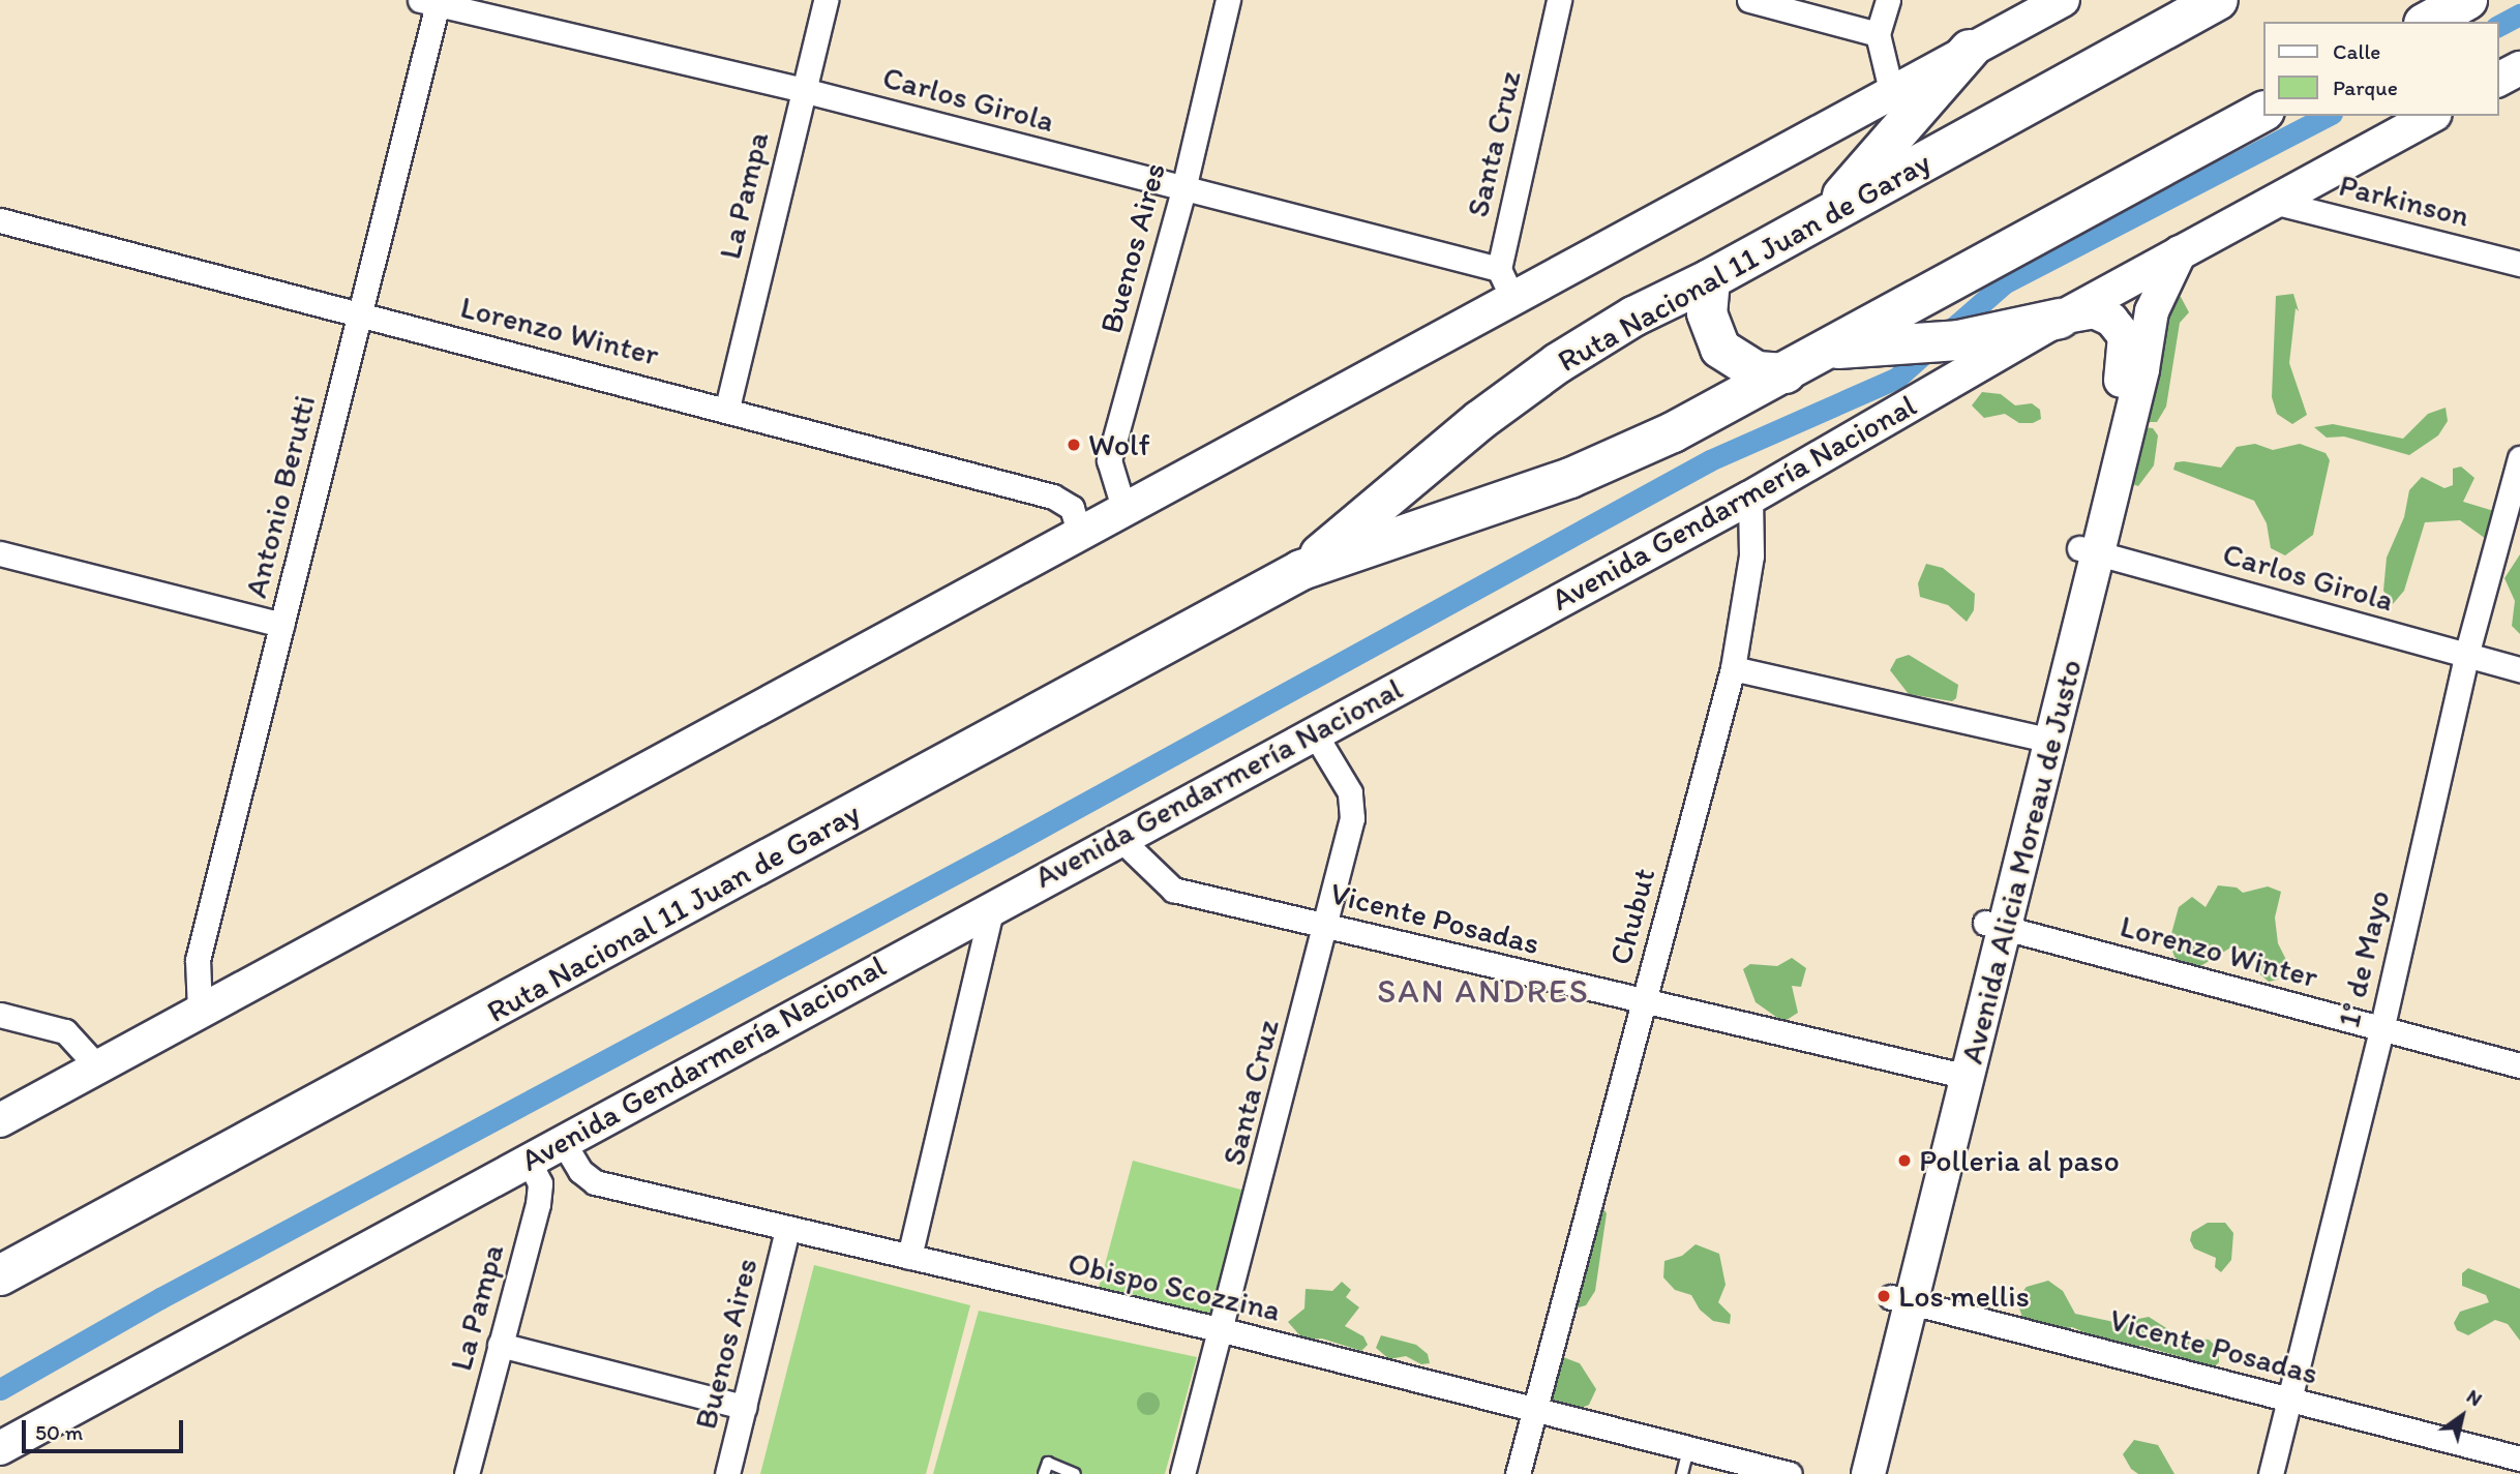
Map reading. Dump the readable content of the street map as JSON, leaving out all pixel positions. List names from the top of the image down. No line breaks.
{"streets":{"highway":["Ruta Nacional 11 Juan de Garay"],"main road":["Avenida Gendarmería Nacional","Avenida Alicia Moreau de Justo"],"street":["Carlos Girola","Santa Cruz","La Pampa","Parkinson","Buenos Aires","Lorenzo Winter","Antonio Berutti","Chubut","Vicente Posadas","1° de Mayo","Obispo Scozzina"]},"crossings":[["Carlos Girola","Santa Cruz"],["Carlos Girola","La Pampa"],["Carlos Girola","Buenos Aires"],["Carlos Girola","Antonio Berutti"],["Carlos Girola","Avenida Alicia Moreau de Justo"],["Carlos Girola","1° de Mayo"],["Santa Cruz","Avenida Gendarmería Nacional"],["Santa Cruz","Vicente Posadas"],["Santa Cruz","Obispo Scozzina"],["La Pampa","Lorenzo Winter"],["La Pampa","Avenida Gendarmería Nacional"],["Parkinson","Avenida Gendarmería Nacional"],["Buenos Aires","Obispo Scozzina"],["Lorenzo Winter","Antonio Berutti"],["Lorenzo Winter","Avenida Alicia Moreau de Justo"],["Lorenzo Winter","1° de Mayo"],["Avenida Gendarmería Nacional","Avenida Alicia Moreau de Justo"],["Avenida Gendarmería Nacional","Chubut"],["Avenida Gendarmería Nacional","Vicente Posadas"],["Avenida Gendarmería Nacional","Obispo Scozzina"],["Avenida Alicia Moreau de Justo","Vicente Posadas"],["Chubut","Vicente Posadas"],["Chubut","Obispo Scozzina"],["Vicente Posadas","1° de Mayo"]],"districts":["SAN ANDRES"],"places":["Wolf","Polleria al paso","Los mellis"],"legend":["Calle","Parque"],"scale_bar":"50 m","north":"top right"}
